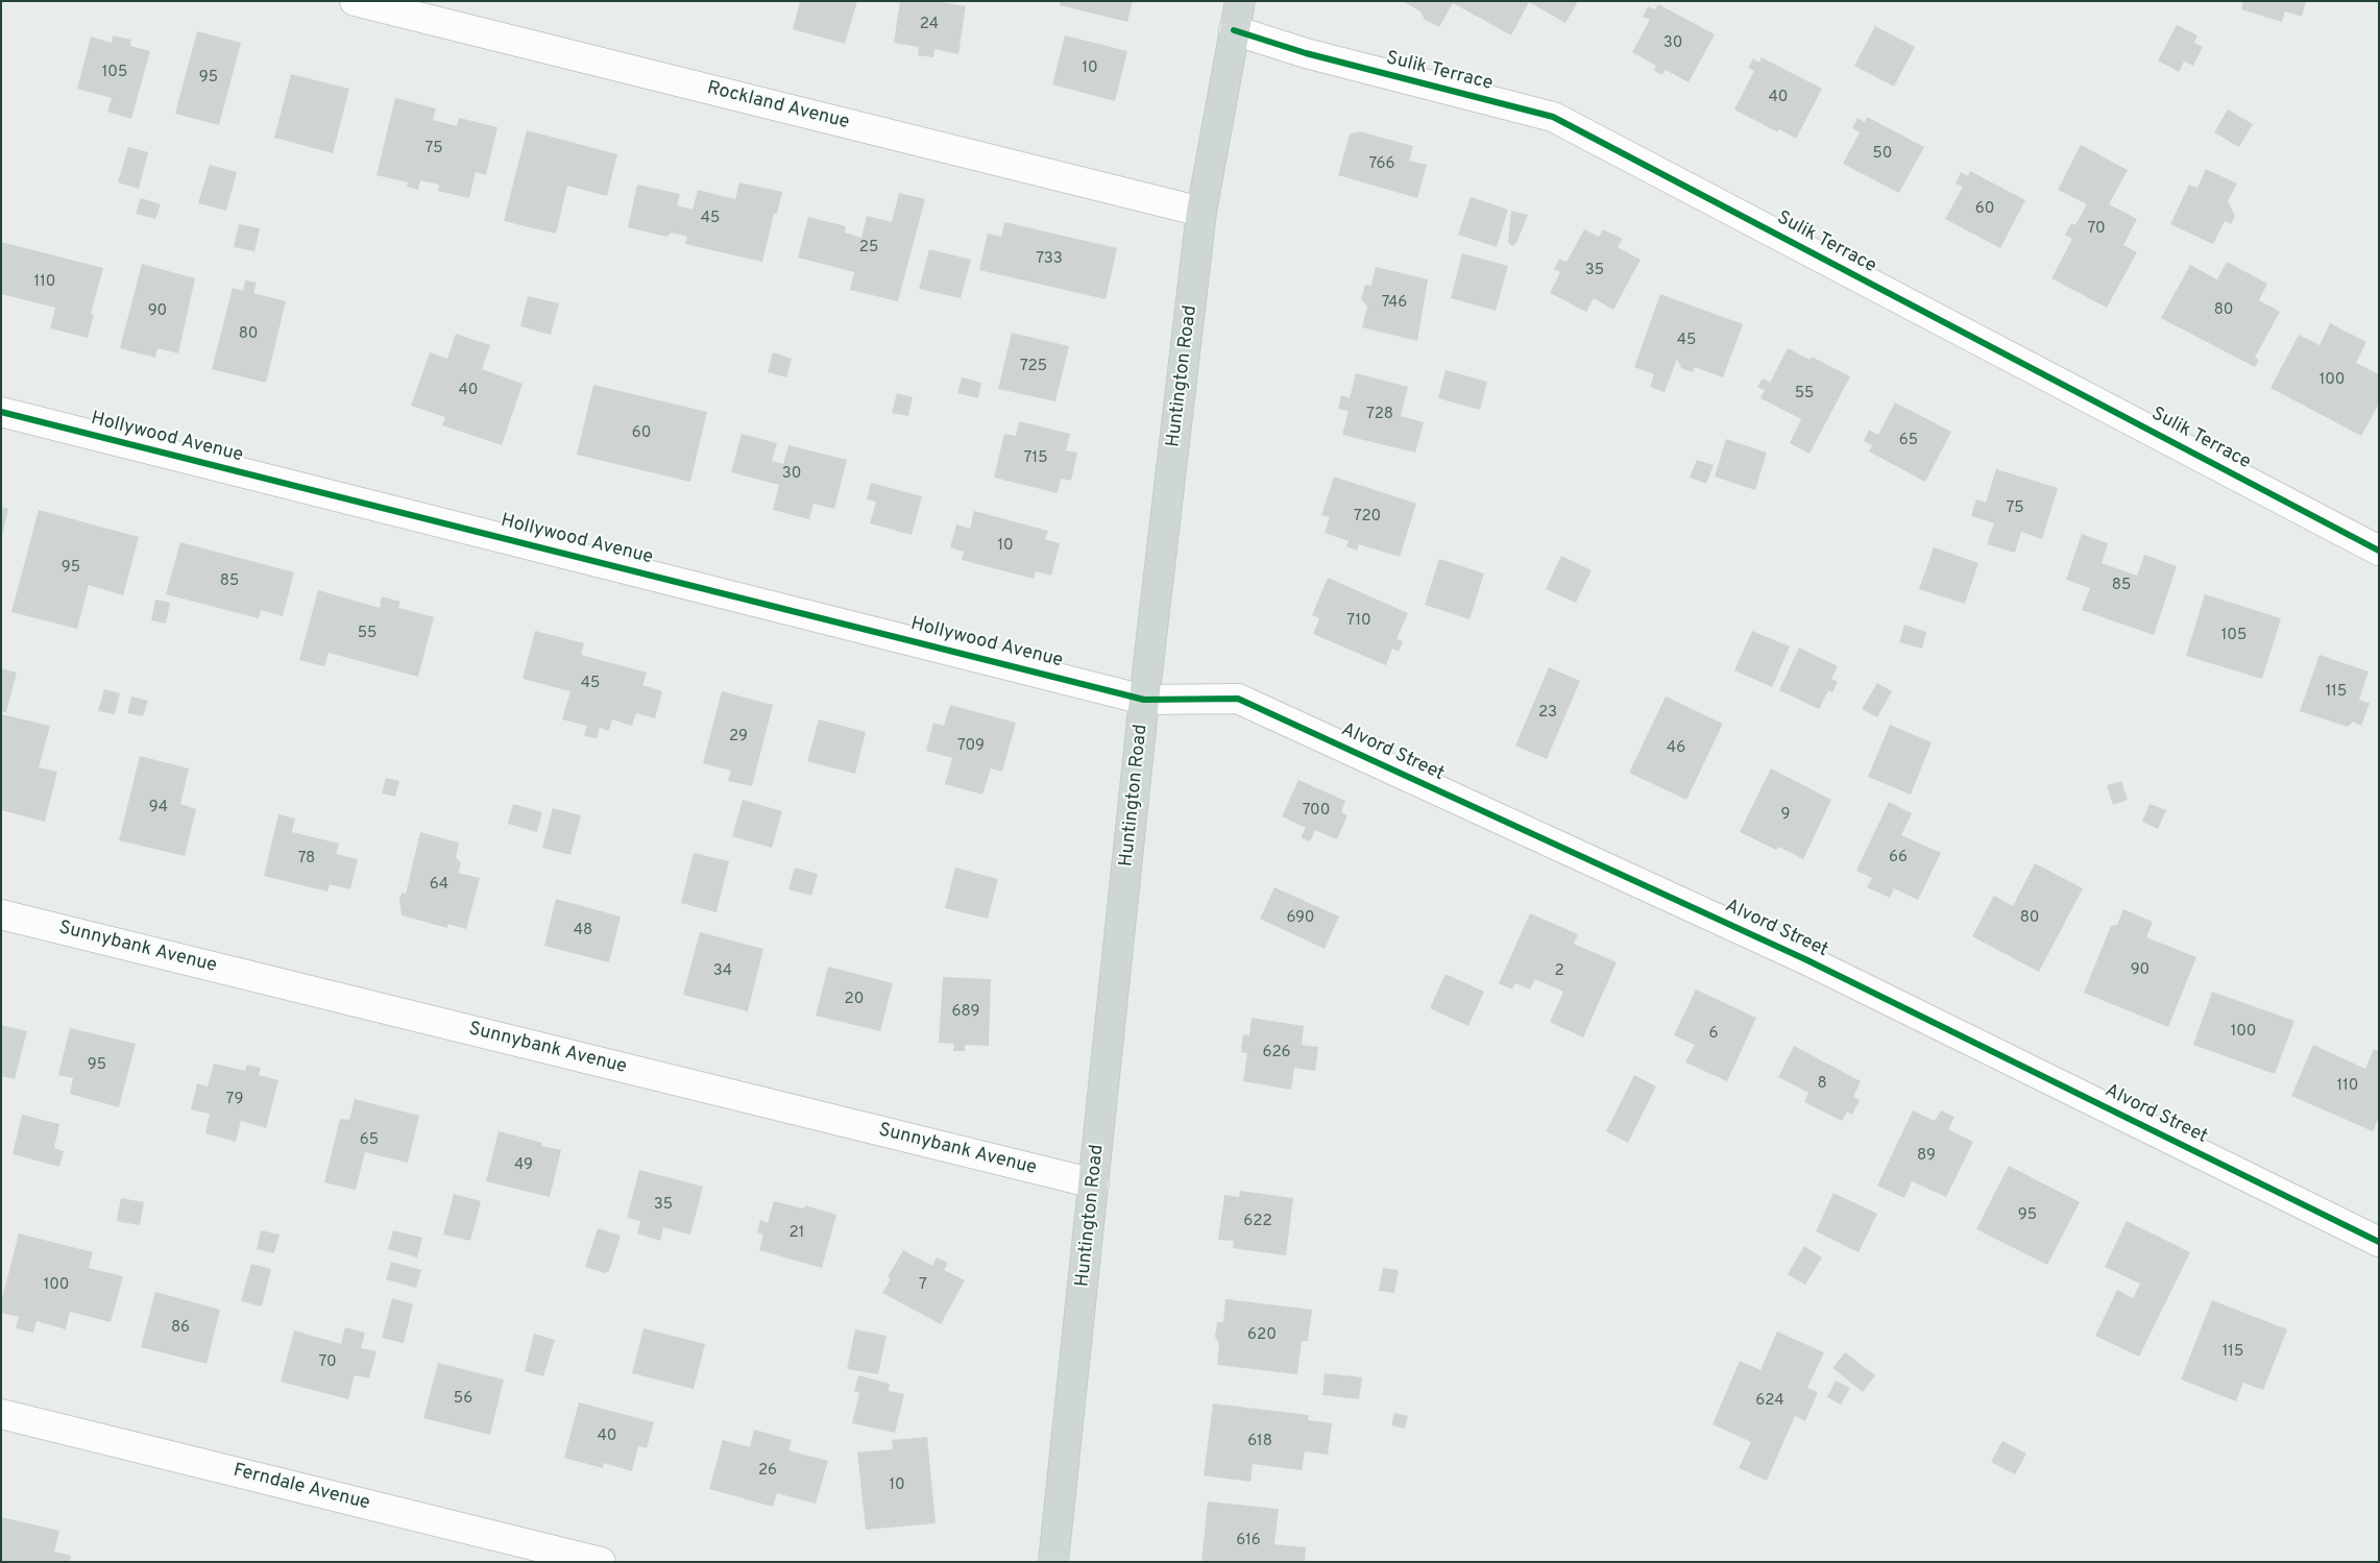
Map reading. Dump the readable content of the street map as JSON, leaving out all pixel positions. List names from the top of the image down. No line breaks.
{"streets":{"main road":["Huntington Road"],"street":["Sulik Terrace","Rockland Avenue","Hollywood Avenue","Alvord Street","Sunnybank Avenue","Ferndale Avenue"]},"crossings":[["Sulik Terrace","Huntington Road"],["Rockland Avenue","Huntington Road"],["Huntington Road","Hollywood Avenue"],["Huntington Road","Alvord Street"],["Huntington Road","Sunnybank Avenue"],["Hollywood Avenue","Alvord Street"]],"house_numbers":["24","30","10","105","95","40","75","50","766","60","45","70","25","733","35","110","746","80","90","80","45","725","100","40","55","728","60","65","715","30","75","720","10","95","85","85","710","55","105","45","115","23","29","709","46","94","700","9","66","78","64","690","80","48","90","34","2","20","689","100","6","626","95","8","110","79","65","89","49","35","95","622","21","100","7","86","620","115","70","56","624","40","618","26","10","616"]}
